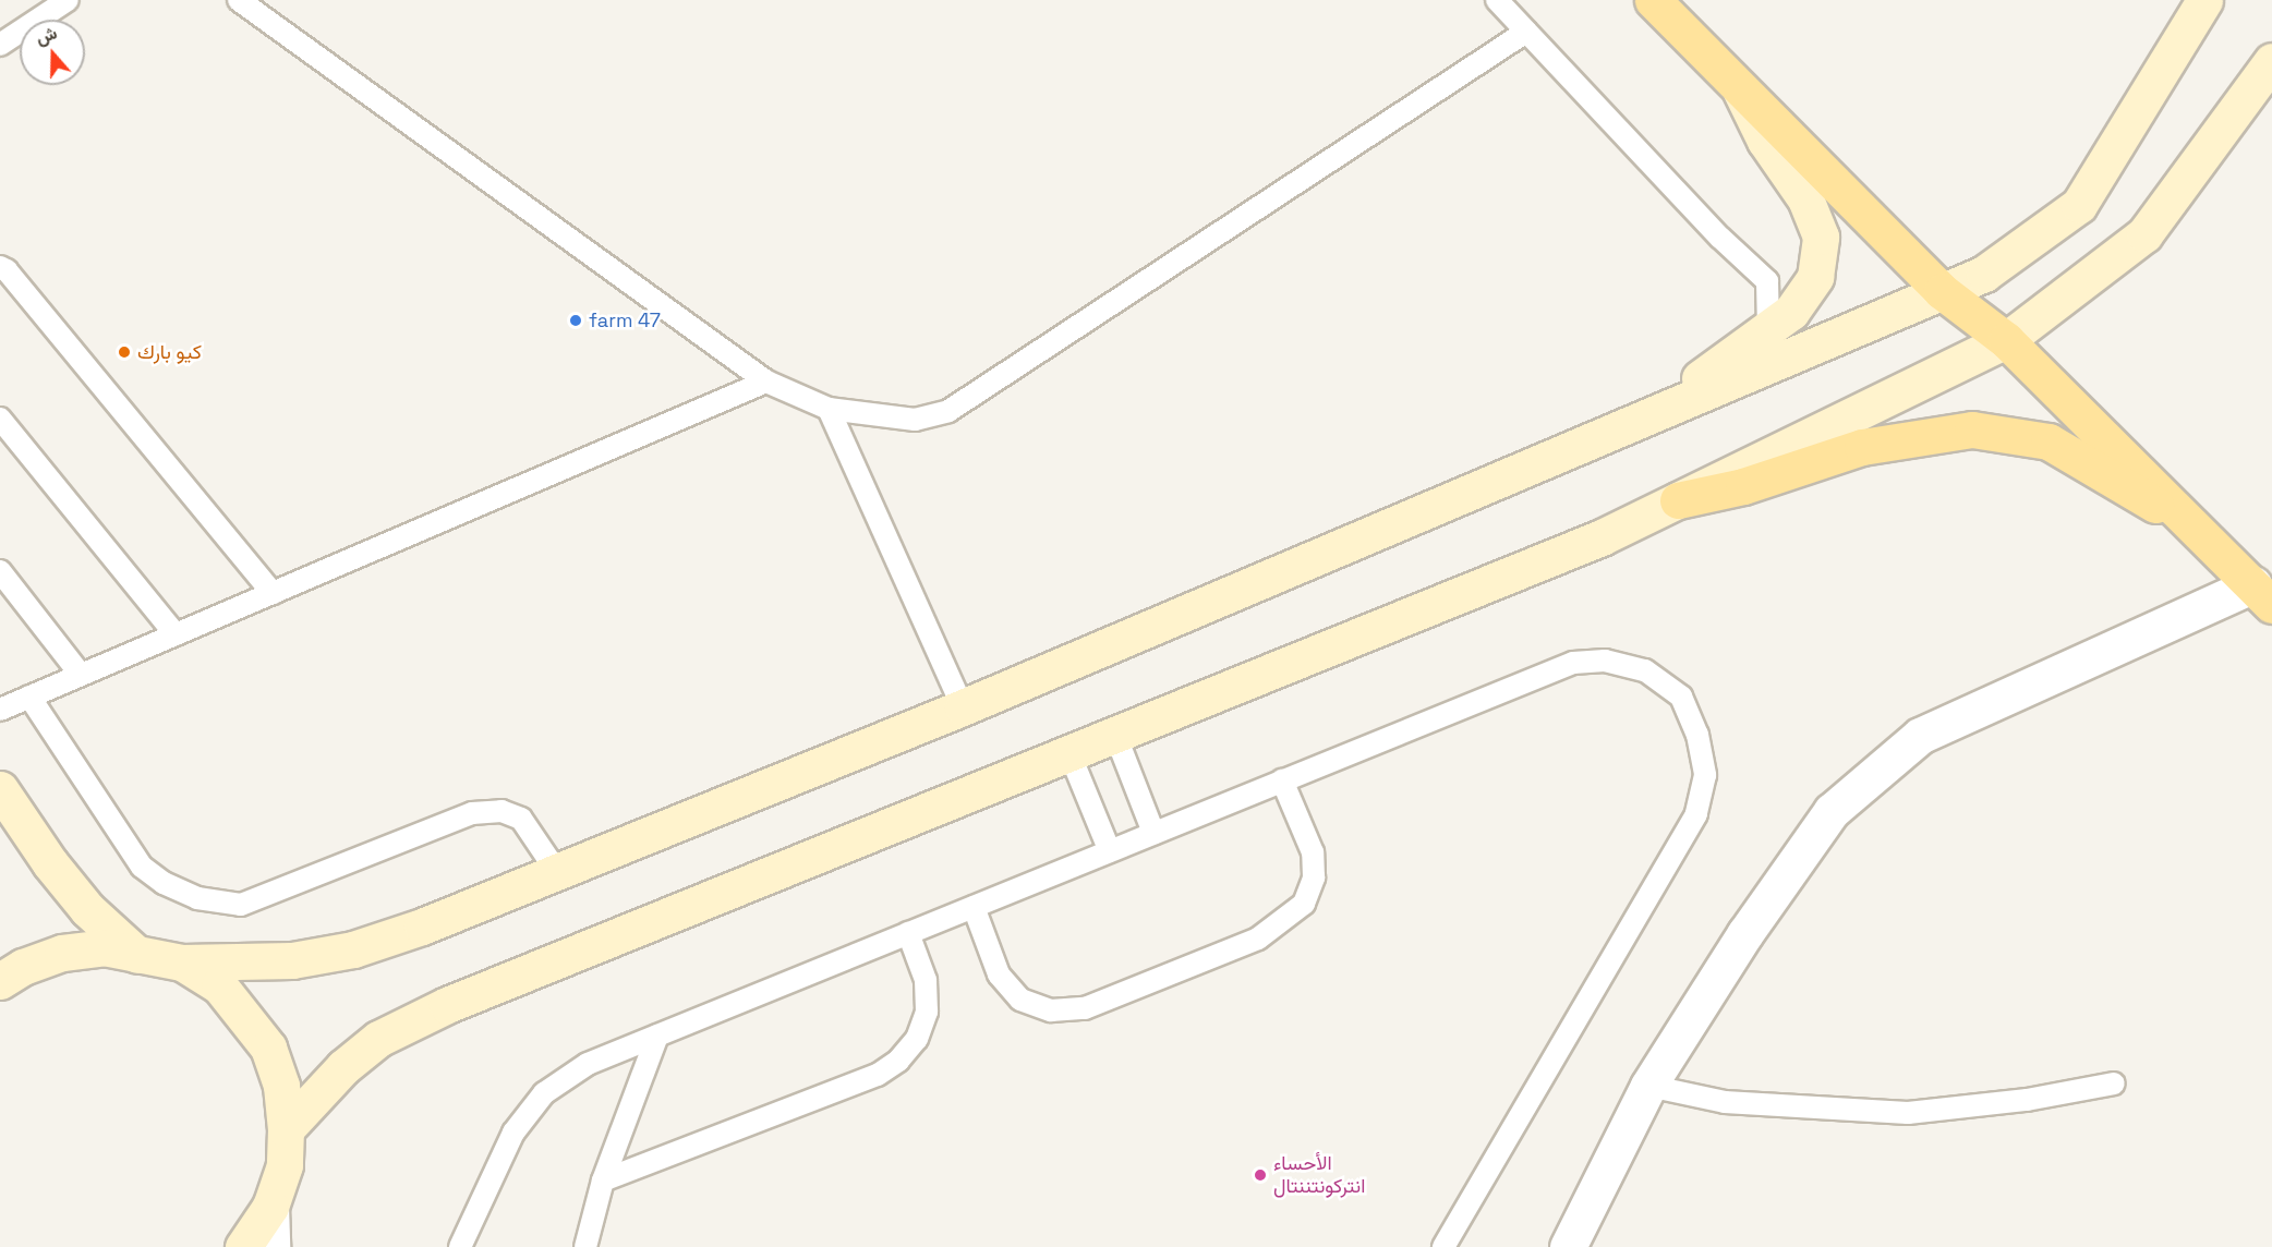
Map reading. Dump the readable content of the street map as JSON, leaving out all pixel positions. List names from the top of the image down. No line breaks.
{"places":["farm 47","كيو بارك","الأحساء انتركونتننتال"],"north":"top"}
